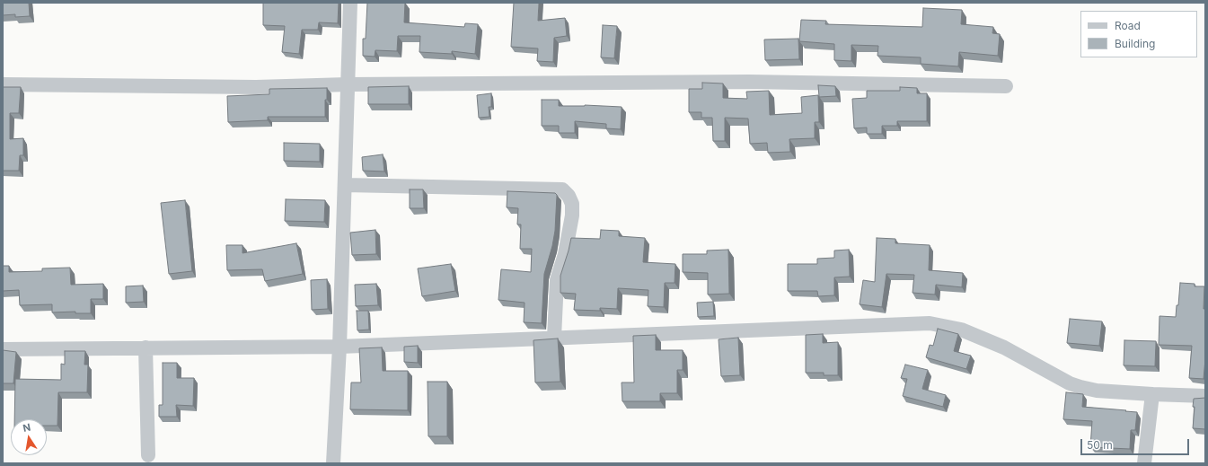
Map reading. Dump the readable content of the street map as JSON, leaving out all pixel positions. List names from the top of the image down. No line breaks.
{"legend":["Road","Building"],"scale_bar":"50 m","north":"top"}
